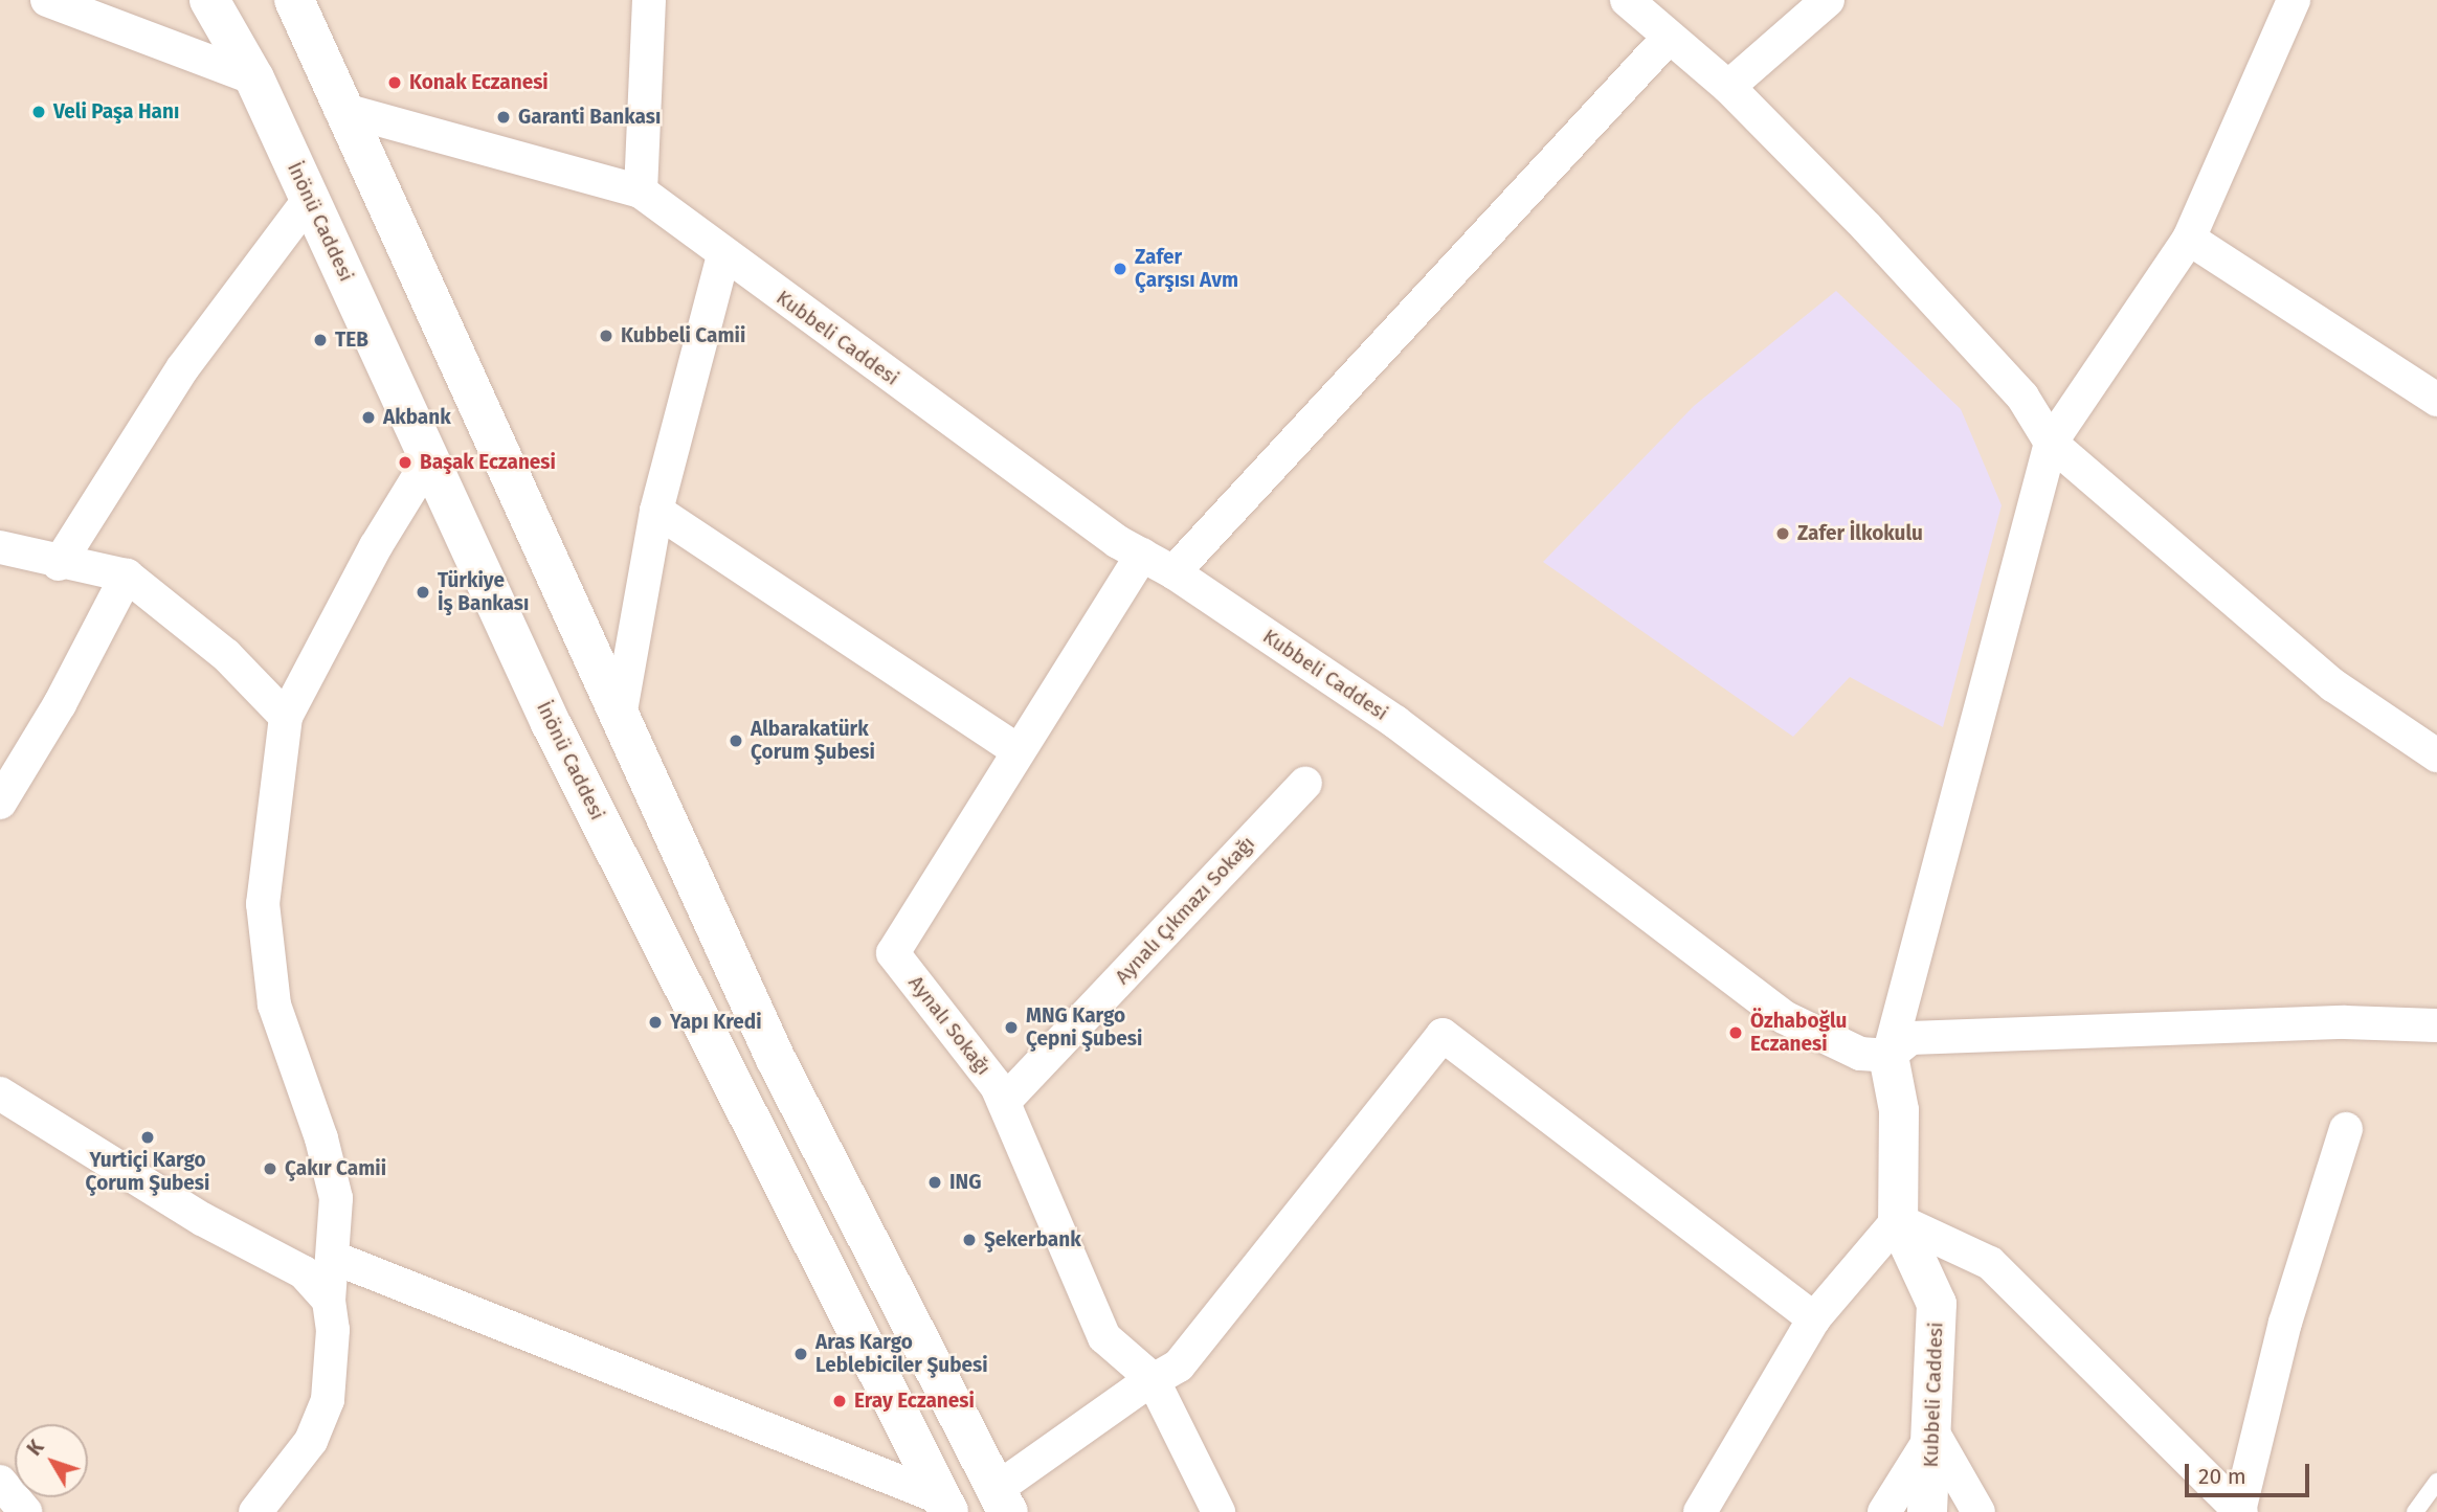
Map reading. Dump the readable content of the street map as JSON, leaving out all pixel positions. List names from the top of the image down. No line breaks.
{"streets":{"street":["İnönü Caddesi","Kubbeli Caddesi","Aynalı Çıkmazı Sokağı","Aynalı Sokağı"]},"crossings":[["Kubbeli Caddesi","Aynalı Sokağı"],["Aynalı Çıkmazı Sokağı","Aynalı Sokağı"]],"places":["Konak Eczanesi","Veli Paşa Hanı","Garanti Bankası","Zafer Çarşısı Avm","Kubbeli Camii","TEB","Akbank","Başak Eczanesi","Zafer İlkokulu","Türkiye İş Bankası","Albarakatürk Çorum Şubesi","Yapı Kredi","MNG Kargo Çepni Şubesi","Özhaboğlu Eczanesi","Yurtiçi Kargo Çorum Şubesi","Çakır Camii","ING","Şekerbank","Aras Kargo Leblebiciler Şubesi","Eray Eczanesi"],"scale_bar":"20 m","north":"top left"}
